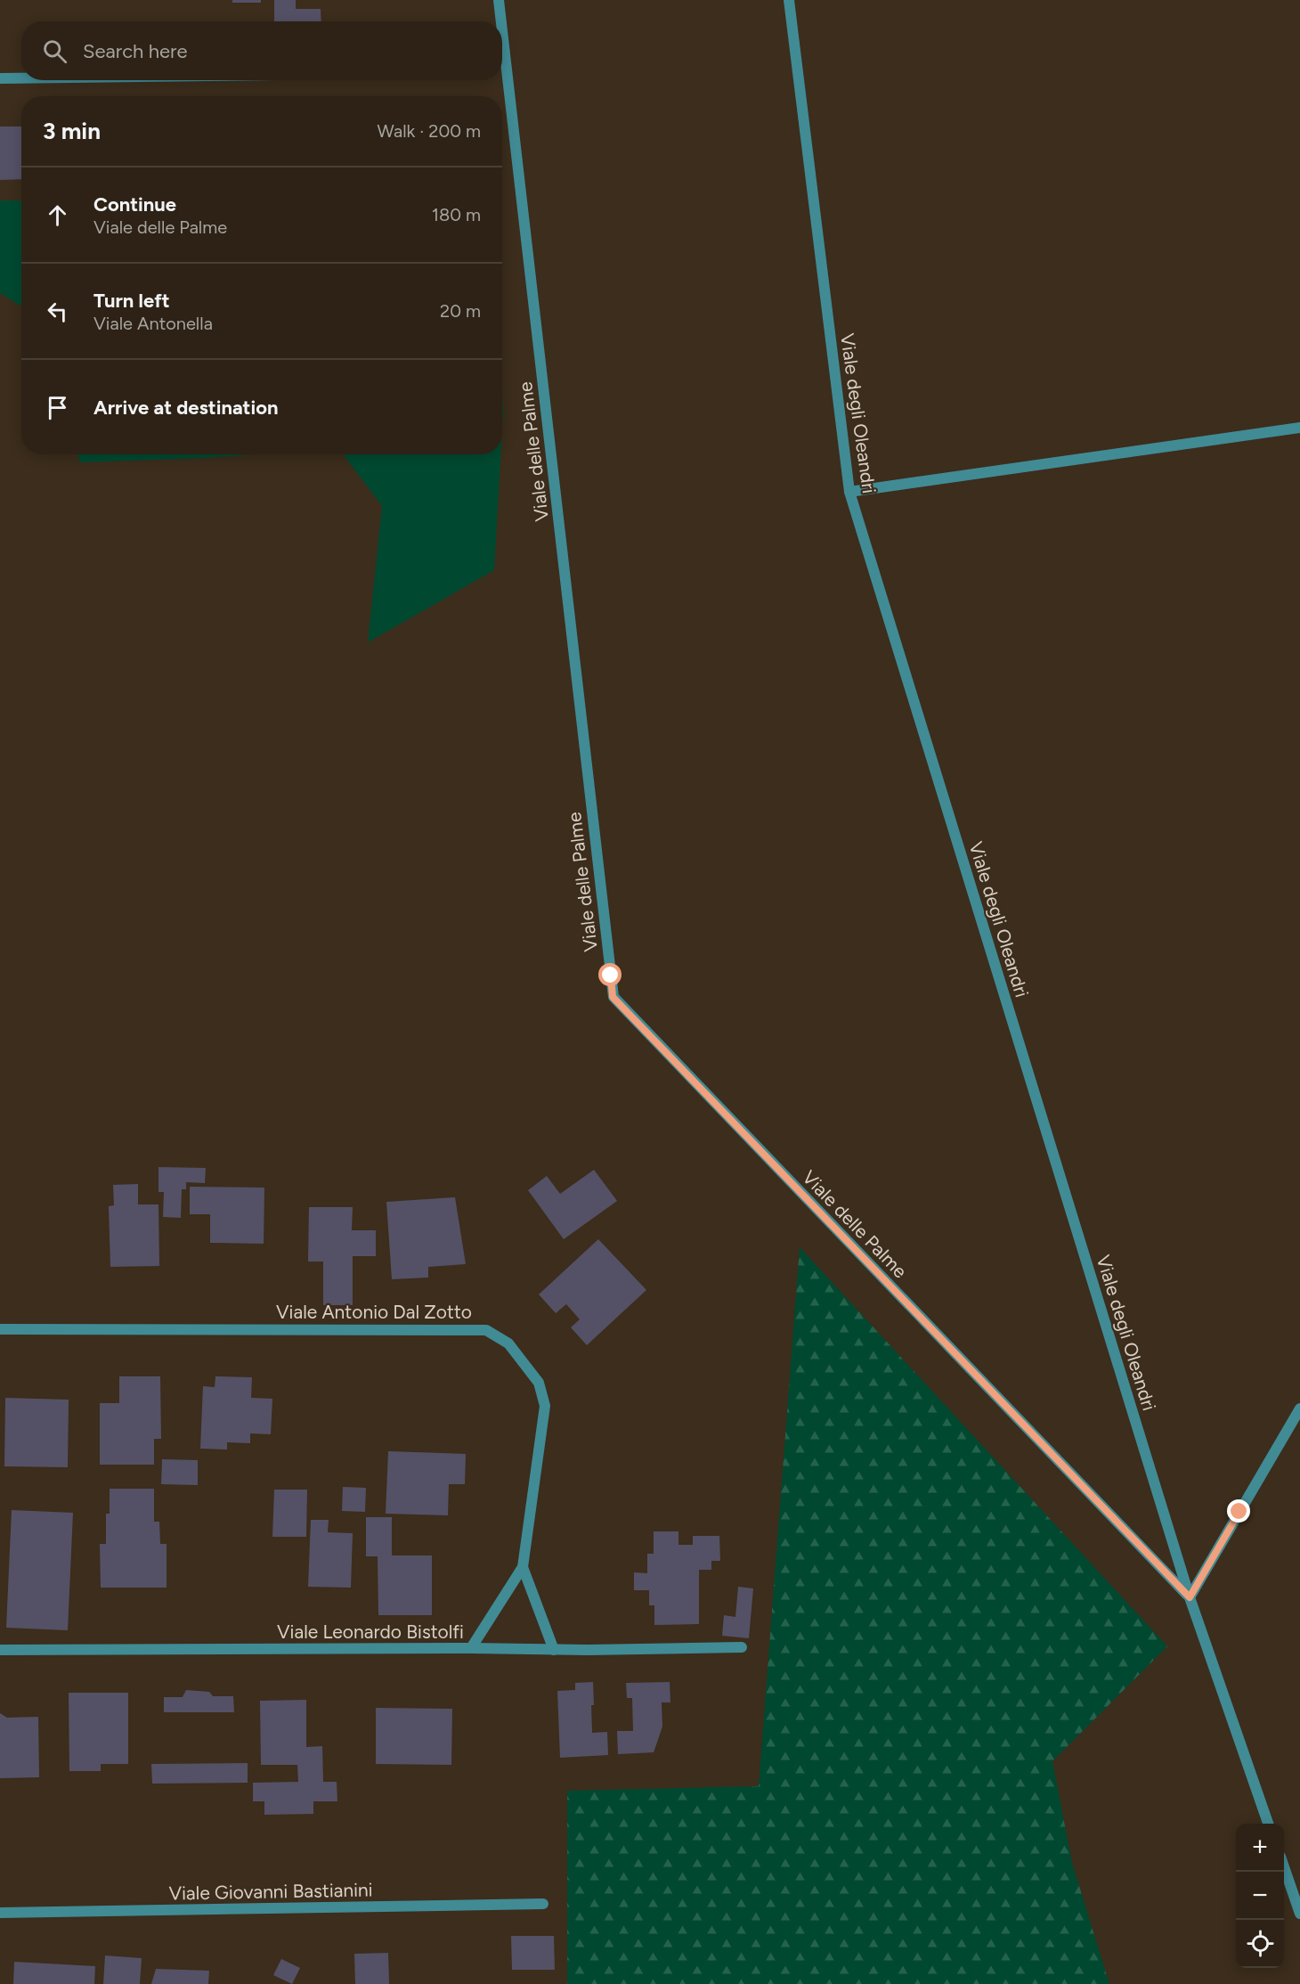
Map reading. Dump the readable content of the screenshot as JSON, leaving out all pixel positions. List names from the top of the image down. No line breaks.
{"streets":{"street":["Viale degli Oleandri","Viale delle Palme","Viale Antonio Dal Zotto","Viale Leonardo Bistolfi","Viale Giovanni Bastianini"]},"crossings":[["Viale degli Oleandri","Viale delle Palme"],["Viale Antonio Dal Zotto","Viale Leonardo Bistolfi"]],"page":{"search":"Search here","heading":["3 min","Walk · 200 m"],"list":[["Continue","Viale delle Palme","180 m"],["Turn left","Viale Antonella","20 m"],"Arrive at destination"],"map_buttons":["+","−"]}}
